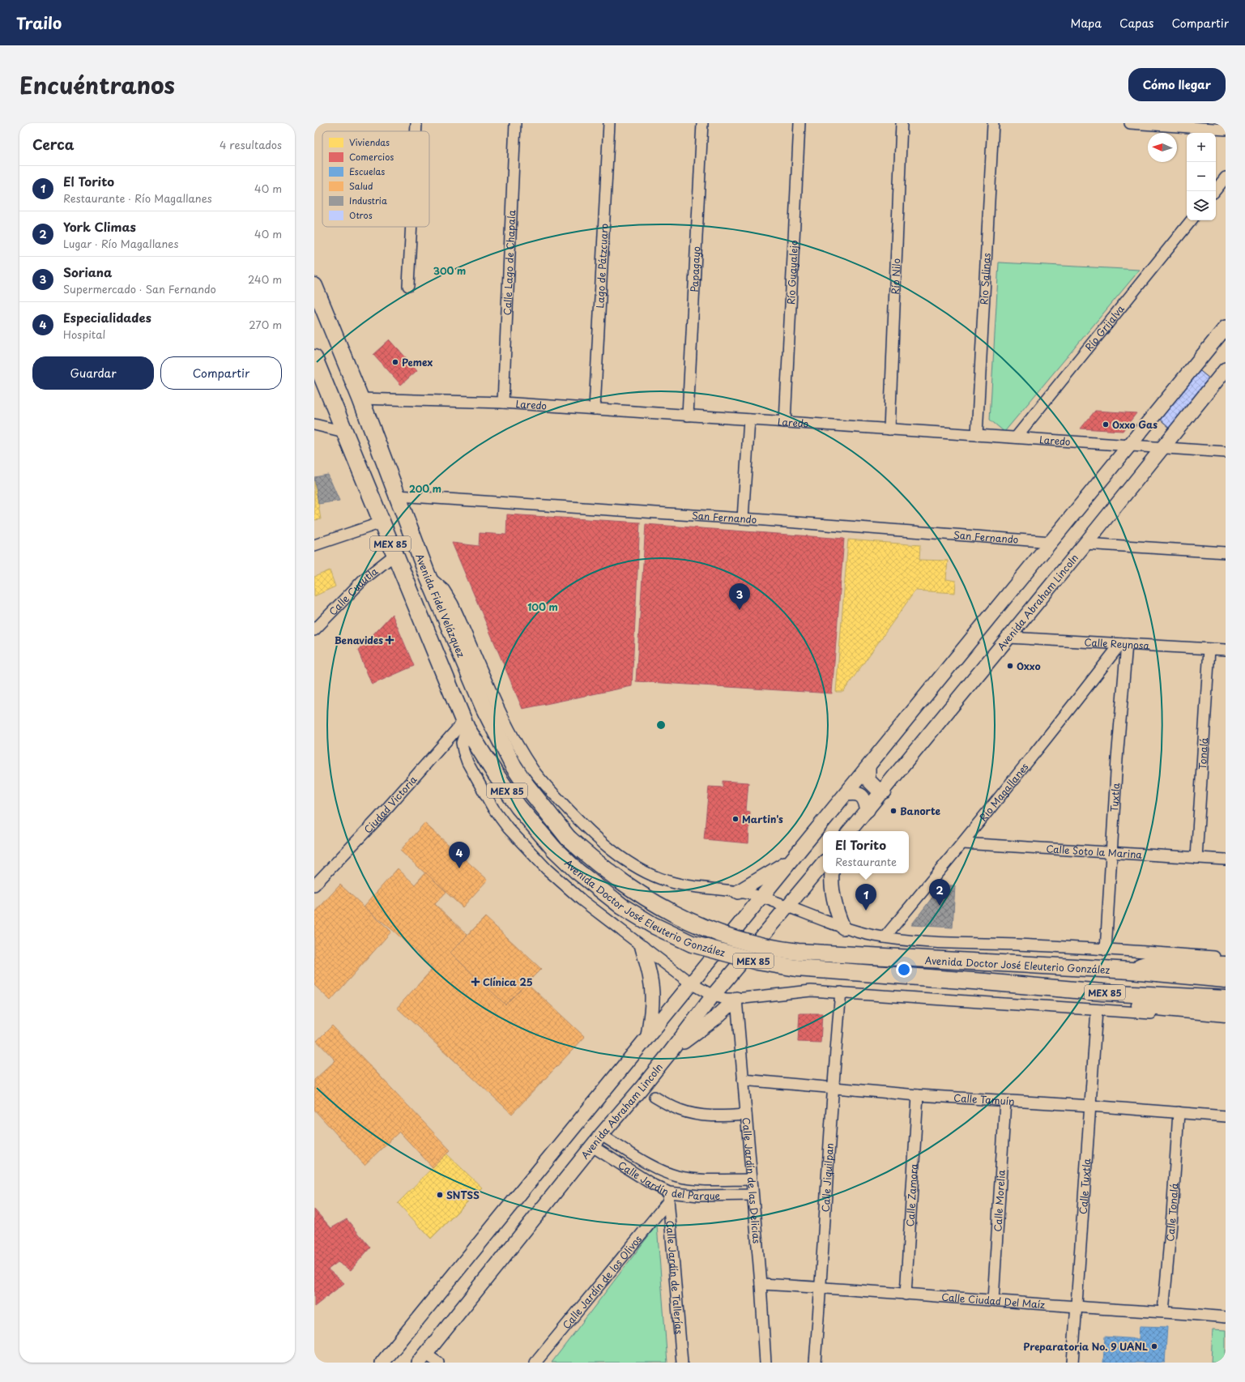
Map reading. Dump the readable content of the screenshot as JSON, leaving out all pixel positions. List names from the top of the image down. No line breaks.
{"streets":{"highway":["MEX 85","Avenida Fidel Velázquez","Avenida Doctor José Eleuterio González"],"main road":["Avenida Abraham Lincoln"],"street":["Calle Lago de Chapala","Lago de Pátzcuaro","Papagayo","Río Guayalejo","Río Nilo","Río Salinas","Río Grijalva","Laredo","San Fernando","Calle Cuautla","Calle Reynosa","Tonalá","Río Magallanes","Tuxtla","Ciudad Victoria","Calle Soto la Marina","Calle Tamuín","Calle Jiquilpan","Calle Jardín del Parque","Calle Jardín de las Delicias","Calle Tuxtla","Calle Zamora","Calle Morelia","Calle Tonalá","Calle Jardín de Tallerías","Calle Jardín de los Olivos","Calle Ciudad Del Maíz"]},"crossings":[["Calle Lago de Chapala","Laredo"],["Lago de Pátzcuaro","Laredo"],["Papagayo","Laredo"],["Río Guayalejo","Laredo"],["Río Nilo","Laredo"],["Río Salinas","Laredo"],["Río Grijalva","Laredo"],["Laredo","Avenida Abraham Lincoln"],["Laredo","Avenida Fidel Velázquez"],["San Fernando","Avenida Fidel Velázquez"],["MEX 85","Calle Cuautla"],["MEX 85","Ciudad Victoria"],["MEX 85","Avenida Doctor José Eleuterio González"],["Avenida Abraham Lincoln","Calle Reynosa"],["Avenida Abraham Lincoln","Calle Jardín del Parque"],["Avenida Fidel Velázquez","Avenida Doctor José Eleuterio González"],["Calle Reynosa","Tonalá"],["Calle Reynosa","Río Magallanes"],["Calle Reynosa","Tuxtla"],["Tonalá","Calle Soto la Marina"],["Río Magallanes","Tuxtla"],["Río Magallanes","Calle Soto la Marina"],["Tuxtla","Calle Soto la Marina"],["Ciudad Victoria","Avenida Doctor José Eleuterio González"],["Calle Tamuín","Calle Jiquilpan"],["Calle Tamuín","Calle Jardín de las Delicias"],["Calle Tamuín","Calle Tuxtla"],["Calle Tamuín","Calle Zamora"],["Calle Tamuín","Calle Morelia"],["Calle Tamuín","Calle Tonalá"],["Calle Jiquilpan","Calle Ciudad Del Maíz"],["Calle Jardín del Parque","Calle Jardín de las Delicias"],["Calle Jardín del Parque","Calle Jardín de Tallerías"],["Calle Jardín del Parque","Calle Jardín de los Olivos"],["Calle Jardín de las Delicias","Calle Ciudad Del Maíz"],["Calle Tuxtla","Calle Ciudad Del Maíz"],["Calle Zamora","Calle Ciudad Del Maíz"],["Calle Morelia","Calle Ciudad Del Maíz"],["Calle Tonalá","Calle Ciudad Del Maíz"],["Calle Jardín de Tallerías","Calle Jardín de los Olivos"]],"places":{"other":["Pemex","Oxxo Gas","Oxxo","Banorte","Martin's","SNTSS","Preparatoria No. 9 UANL"],"health":["Benavides","Clínica 25"]},"legend":["Viviendas","Comercios","Escuelas","Salud","Industria","Otros"],"north":"left","page":{"header":"Trailo","nav":["Mapa","Capas","Compartir"],"title":"Encuéntranos","buttons":["Cómo llegar",["Guardar","Compartir"]],"heading":["Cerca","4 resultados"],"map_buttons":["+","−"],"list":[{"mark":"1","name":"El Torito","note":"Restaurante · Río Magallanes","value":"40 m"},{"mark":"2","name":"York Climas","note":"Lugar · Río Magallanes","value":"40 m"},{"mark":"3","name":"Soriana","note":"Supermercado · San Fernando","value":"240 m"},{"mark":"4","name":"Especialidades","note":"Hospital","value":"270 m"}],"pins":["3","4","2","1"],"popup":["El Torito","Restaurante"]},"rings":["300 m","200 m","100 m"]}
